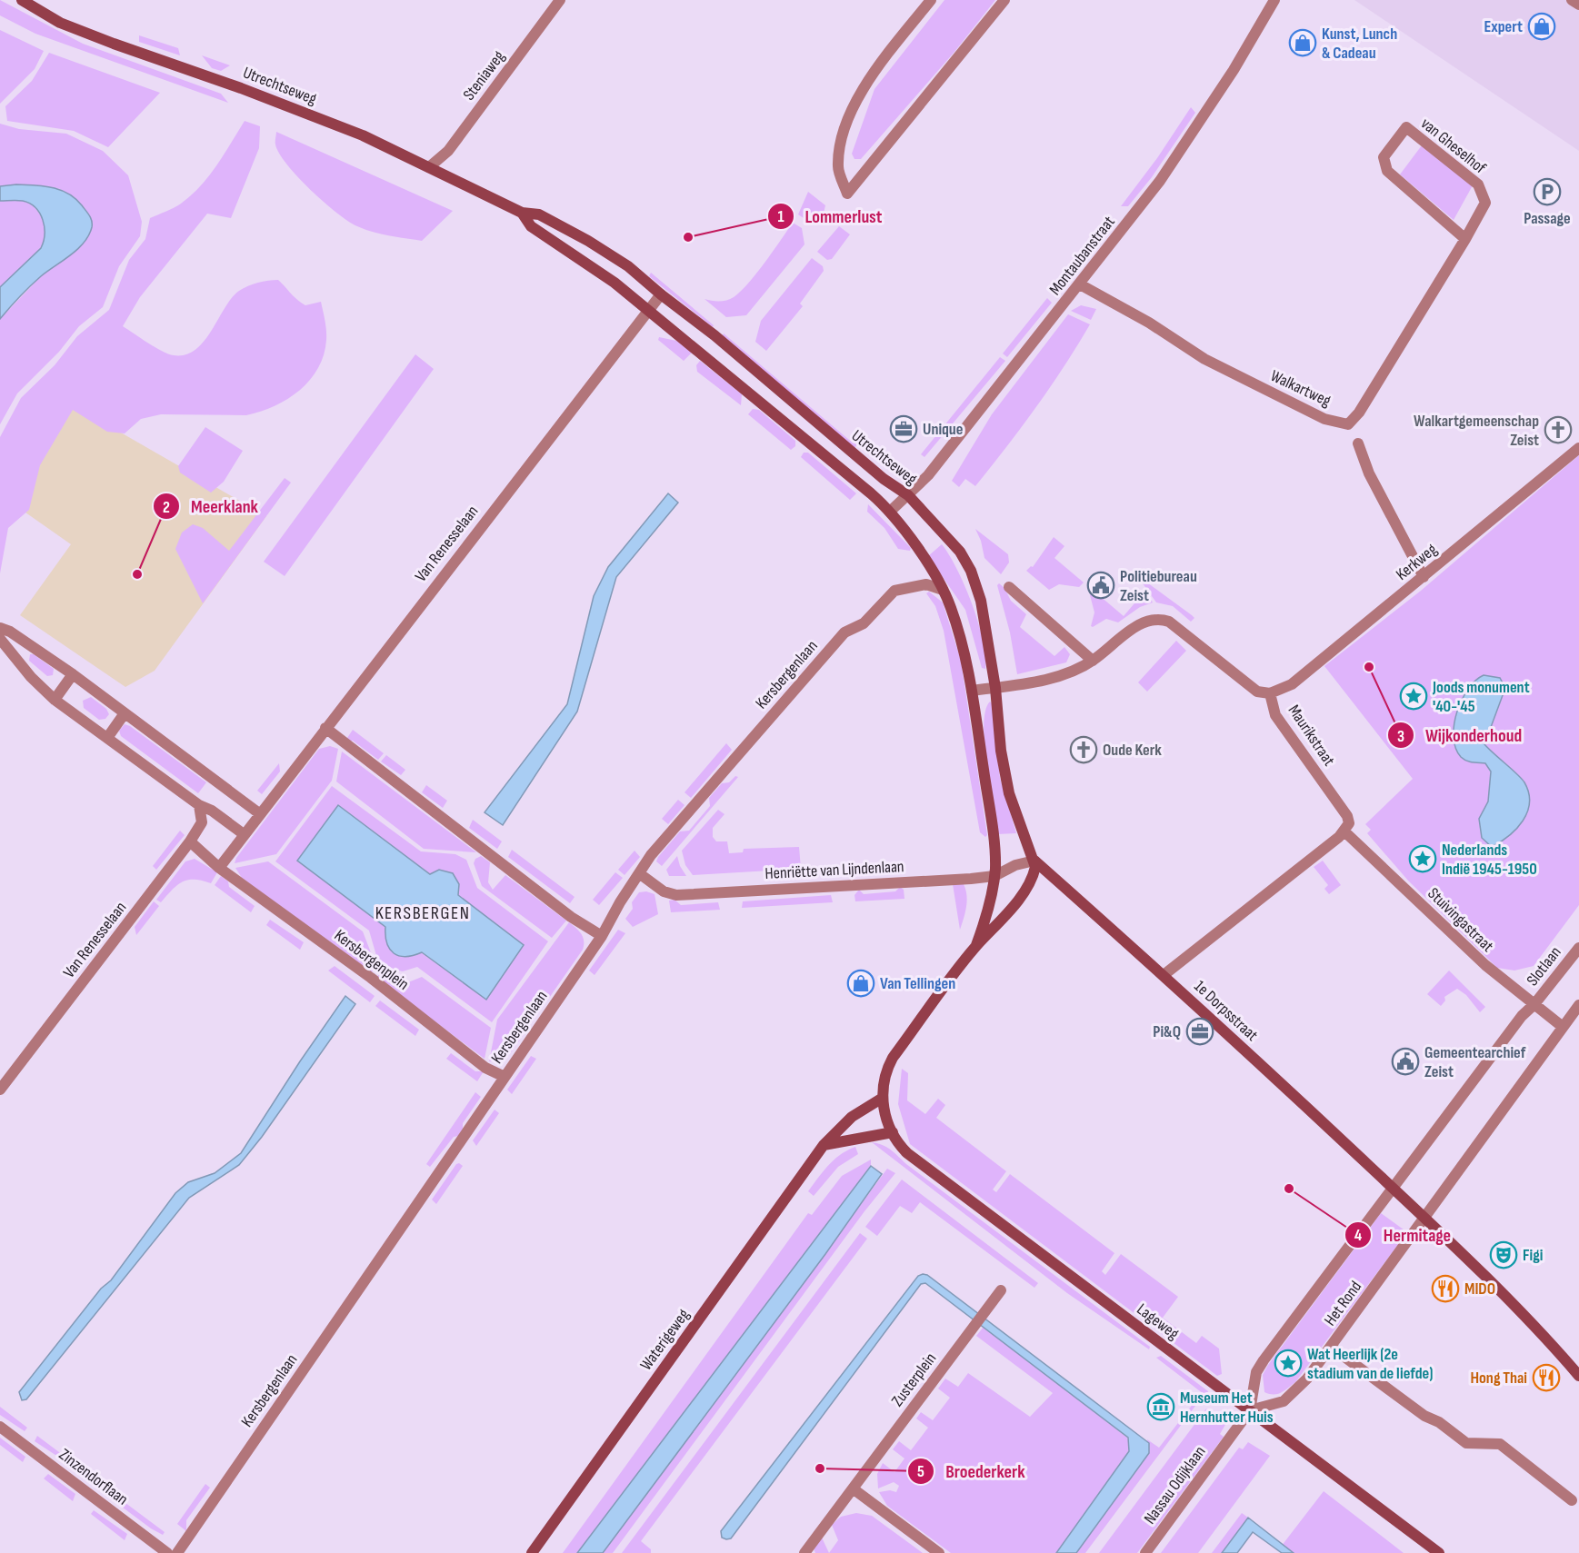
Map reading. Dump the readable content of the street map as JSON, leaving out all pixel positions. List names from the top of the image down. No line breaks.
{"streets":{"main road":["Utrechtseweg","1e Dorpsstraat","Lageweg","Waterigeweg"],"street":["Steniaweg","van Gheselhof","Montaubanstraat","Walkartweg","Van Renesselaan","Kerkweg","Kersbergenlaan","Maurikstraat","Henriëtte van Lijndenlaan","Stuivingastraat","Kersbergenplein","Slotlaan","Het Rond","Zusterplein","Zinzendorflaan","Nassau Odijklaan"]},"crossings":[["Steniaweg","Utrechtseweg"],["Utrechtseweg","Montaubanstraat"],["Utrechtseweg","Van Renesselaan"],["Utrechtseweg","Kersbergenlaan"],["Utrechtseweg","Maurikstraat"],["Utrechtseweg","Henriëtte van Lijndenlaan"],["Utrechtseweg","1e Dorpsstraat"],["van Gheselhof","Walkartweg"],["Montaubanstraat","Walkartweg"],["Van Renesselaan","Kersbergenplein"],["Kerkweg","Maurikstraat"],["Kersbergenlaan","Henriëtte van Lijndenlaan"],["Kersbergenlaan","Kersbergenplein"],["Maurikstraat","Stuivingastraat"],["Henriëtte van Lijndenlaan","1e Dorpsstraat"],["Stuivingastraat","Slotlaan"],["Slotlaan","Het Rond"],["1e Dorpsstraat","Het Rond"],["Het Rond","Lageweg"],["Het Rond","Nassau Odijklaan"],["Lageweg","Waterigeweg"],["Lageweg","Nassau Odijklaan"]],"districts":["KERSBERGEN"],"places":{"shop":["Expert","Kunst, Lunch & Cadeau","Van Tellingen"],"parking":["Passage"],"other":["Lommerlust","Meerklank","Wijkonderhoud","Hermitage","Broederkerk"],"office":["Unique","Pi&Q"],"church":["Walkartgemeenschap Zeist","Oude Kerk"],"public building":["Politiebureau Zeist","Gemeentearchief Zeist"],"place":["Joods monument '40-'45","Nederlands Indië 1945-1950","Wat Heerlijk (2e stadium van de liefde)"],"theatre":["Figi"],"restaurant":["MIDO","Hong Thai"],"museum":["Museum Het Hernhutter Huis"]}}
